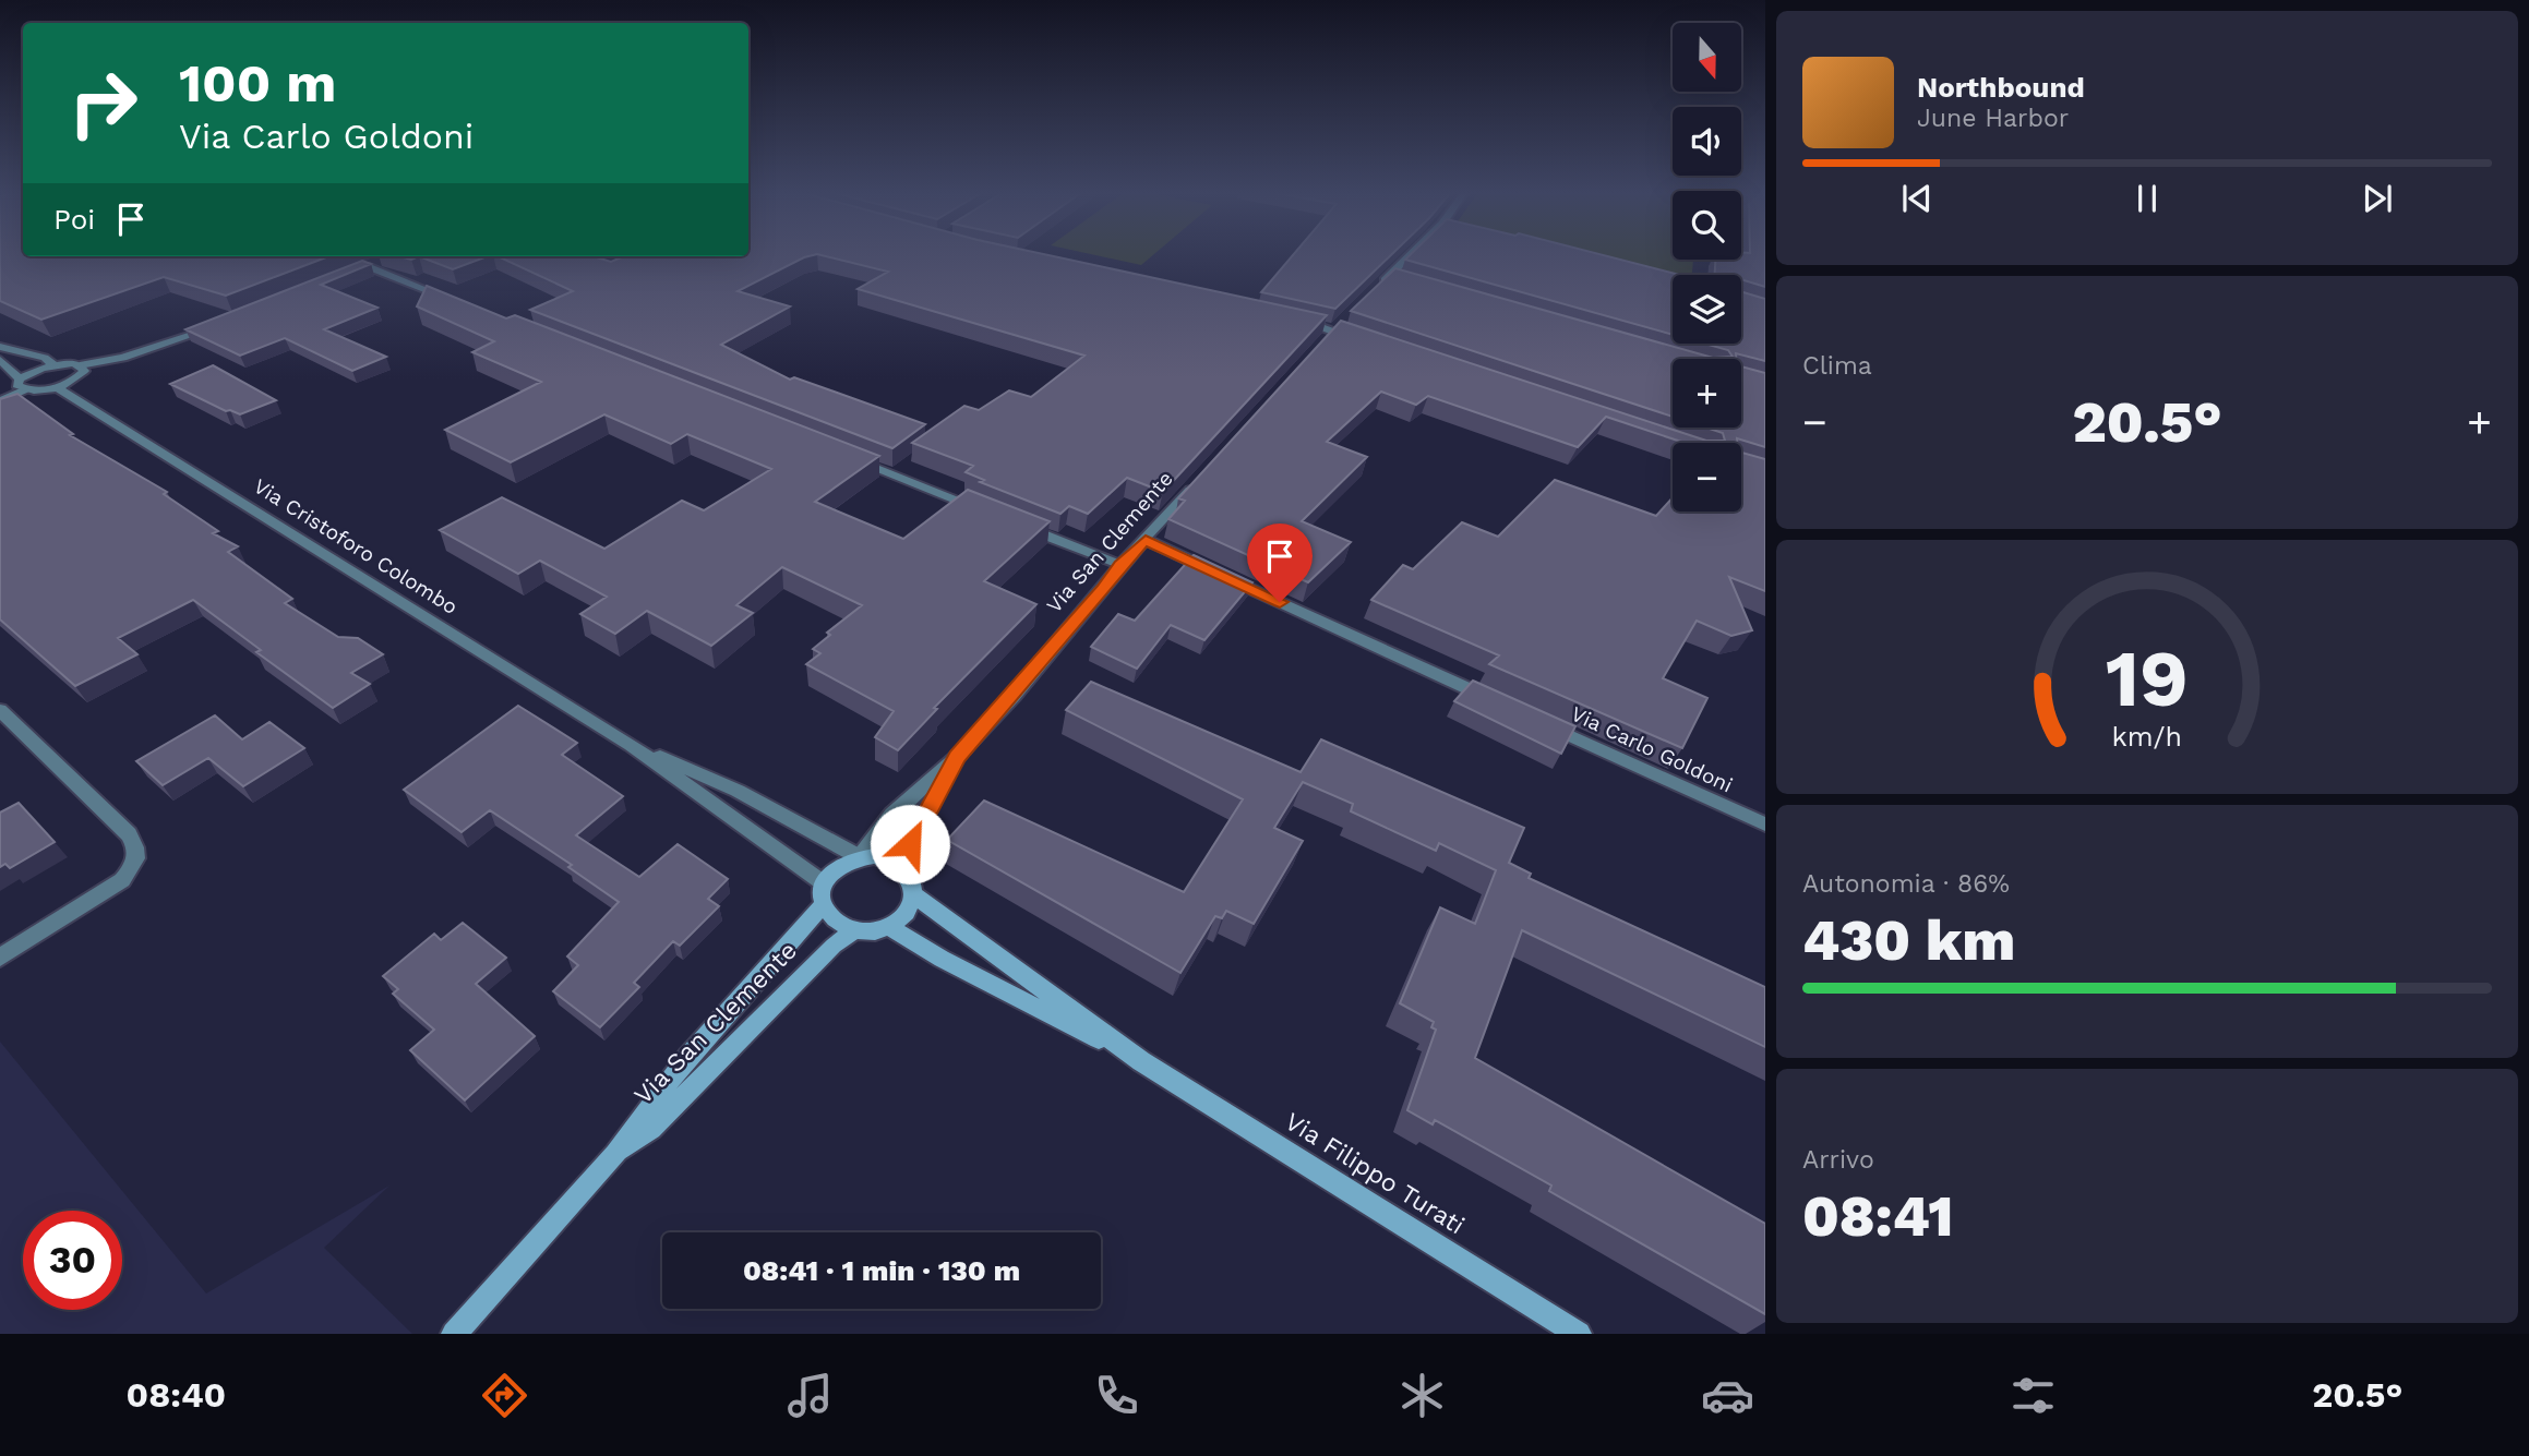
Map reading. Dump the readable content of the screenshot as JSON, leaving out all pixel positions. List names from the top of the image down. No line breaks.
{"streets":{"main road":["Via San Clemente","Via Filippo Turati"],"street":["Via Cristoforo Colombo","Via Carlo Goldoni"]},"crossings":[["Via San Clemente","Via Cristoforo Colombo"],["Via San Clemente","Via Filippo Turati"],["Via Cristoforo Colombo","Via Filippo Turati"]],"north":"bottom","page":{"map_buttons":["+","−"],"turn":["100 m","Via Carlo Goldoni"],"song":["Northbound","June Harbor"],"then":"Poi","tile":["Clima",["Autonomia · 86%","430 km"],["Arrivo","08:41"]],"heat":["−","20.5°","+"],"limit":"30","trip":"08:41 · 1 min · 130 m","tabs":["08:40","20.5°"],"gauge":["19","km/h"]}}
